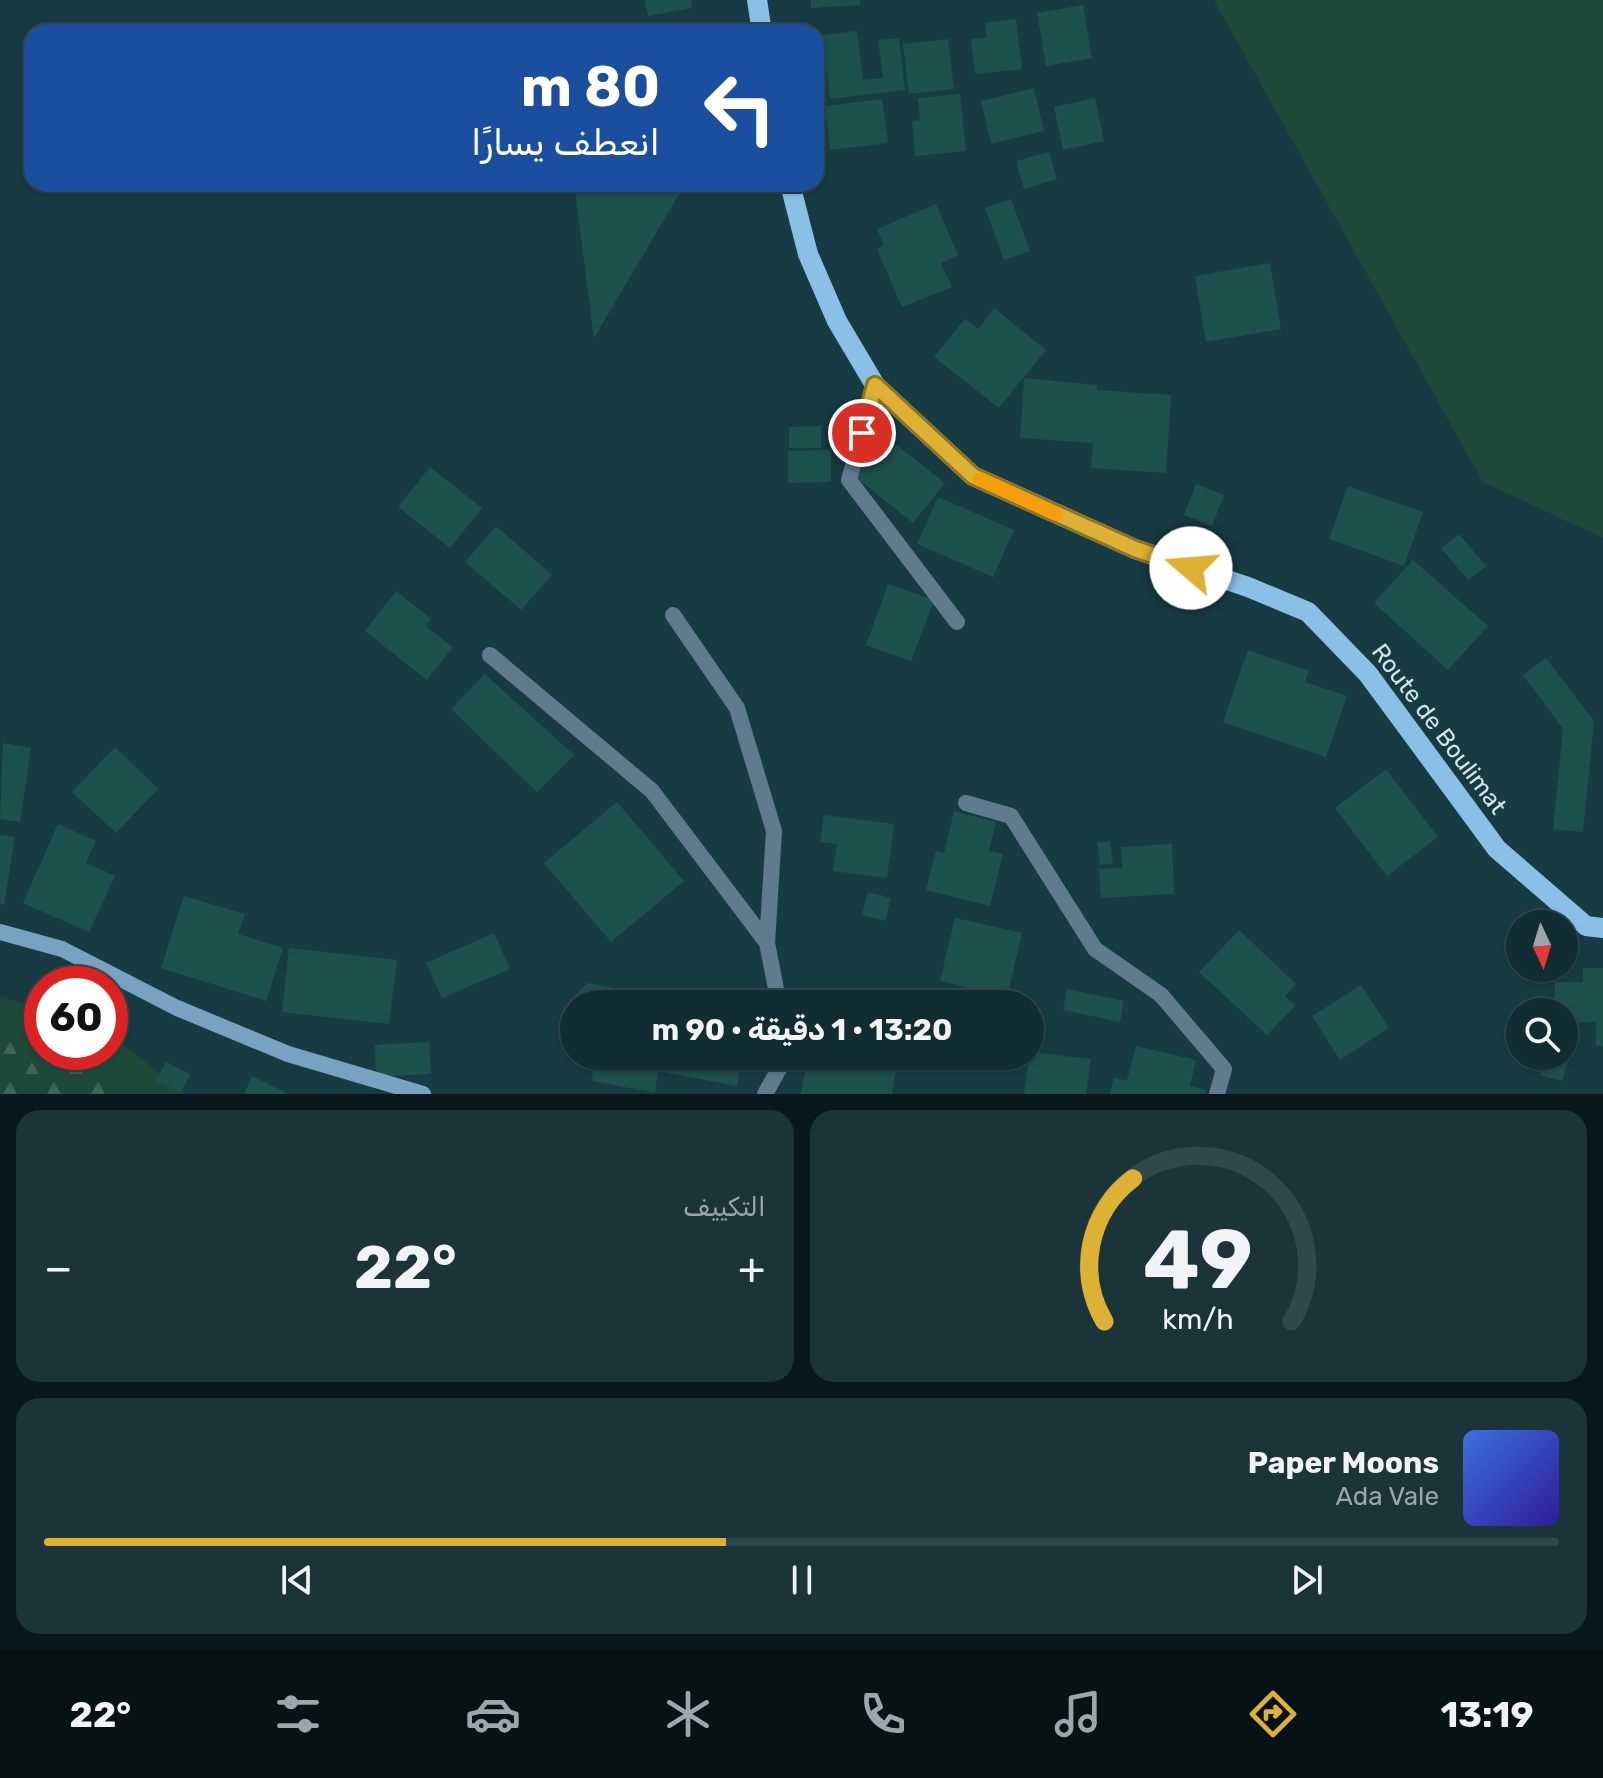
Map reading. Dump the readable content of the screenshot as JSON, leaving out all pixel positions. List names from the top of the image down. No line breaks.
{"streets":{"main road":["Route de Boulimat"]},"north":"bottom","page":{"turn":["80 m","انعطف يسارًا"],"limit":"60","trip":"13:20 · 1 دقيقة · 90 m","tile":"التكييف","heat":["−","22°","+"],"song":["Paper Moons","Ada Vale"],"tabs":["13:19","22°"],"gauge":["49","km/h"]}}
